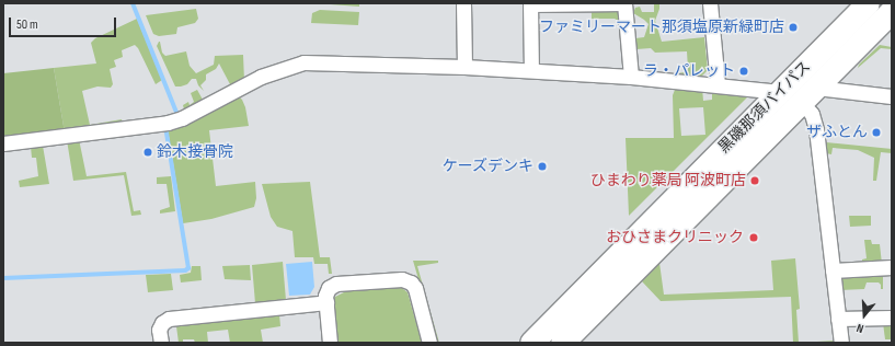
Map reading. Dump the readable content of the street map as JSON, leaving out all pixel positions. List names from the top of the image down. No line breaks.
{"streets":{"main road":["黒磯那須バイパス"]},"places":["ファミリーマート那須塩原新緑町店","ラ・パレット","ザふとん","鈴木接骨院","ケーズデンキ","ひまわり薬局 阿波町店","おひさまクリニック"],"scale_bar":"50 m","north":"bottom"}
